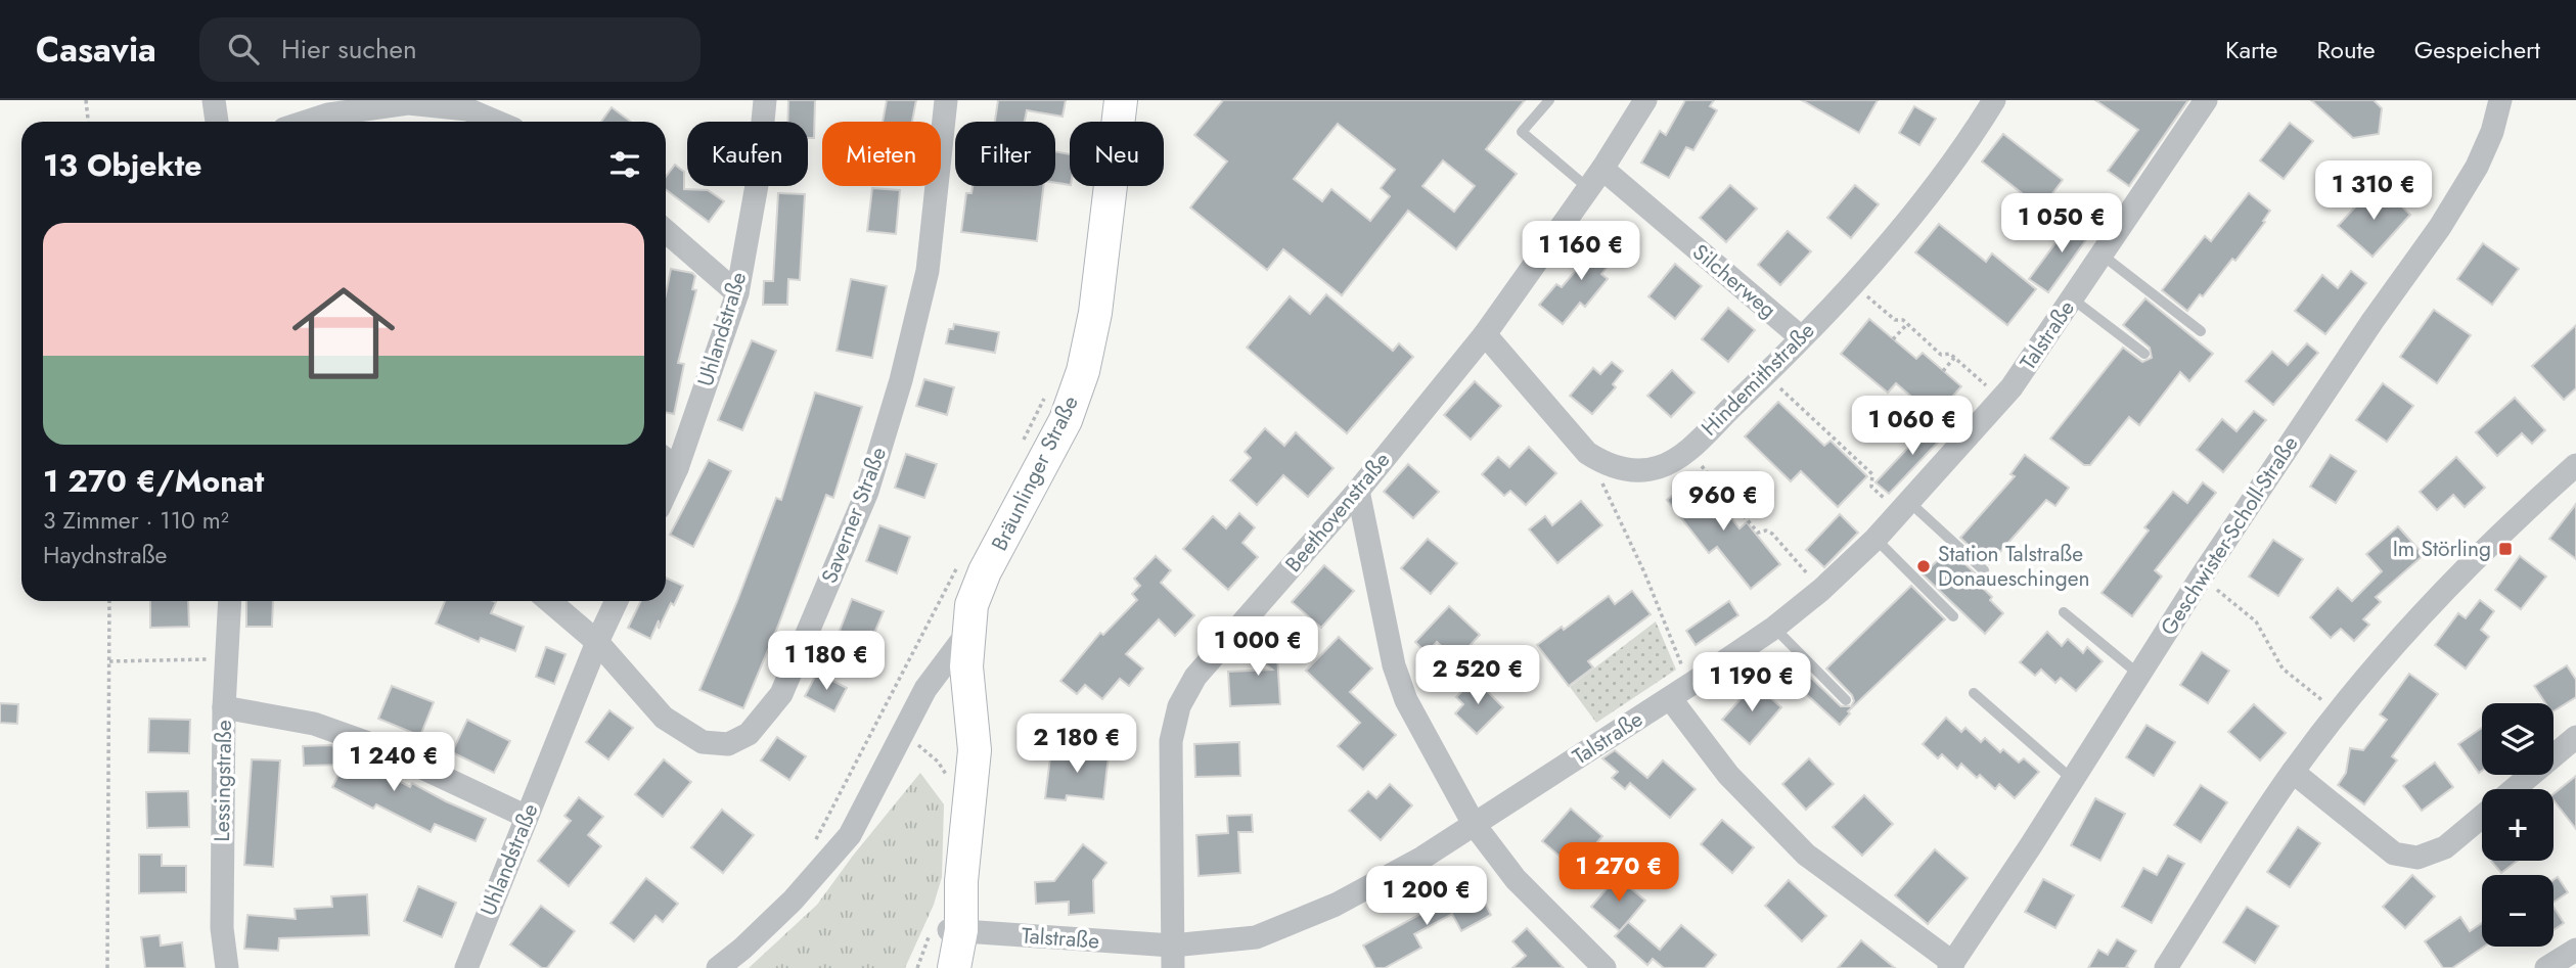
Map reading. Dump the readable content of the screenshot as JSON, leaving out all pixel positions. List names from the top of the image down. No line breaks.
{"streets":{"main road":["Bräunlinger Straße"],"street":["Silcherweg","Uhlandstraße","Talstraße","Hindemithstraße","Beethovenstraße","Saverner Straße","Geschwister-Scholl-Straße","Lessingstraße"]},"crossings":[["Silcherweg","Hindemithstraße"],["Silcherweg","Beethovenstraße"],["Uhlandstraße","Saverner Straße"],["Talstraße","Bräunlinger Straße"],["Talstraße","Beethovenstraße"],["Hindemithstraße","Beethovenstraße"]],"places":{"transit":["Im Störling"],"other":["Station Talstraße Donaueschingen"]},"page":{"header":"Casavia","search":"Hier suchen","nav":["Karte","Route","Gespeichert"],"chip":["Kaufen","Mieten","Filter","Neu"],"heading":"13 Objekte","price":["1 310 €","1 050 €","1 160 €","1 060 €","960 €","1 000 €","1 180 €","2 520 €","1 190 €","2 180 €","1 240 €","1 270 €","1 200 €"],"list":[{"name":"1 270 €/Monat","note":"3 Zimmer · 110 m² · Haydnstraße"}],"map_buttons":["+","−"]}}
